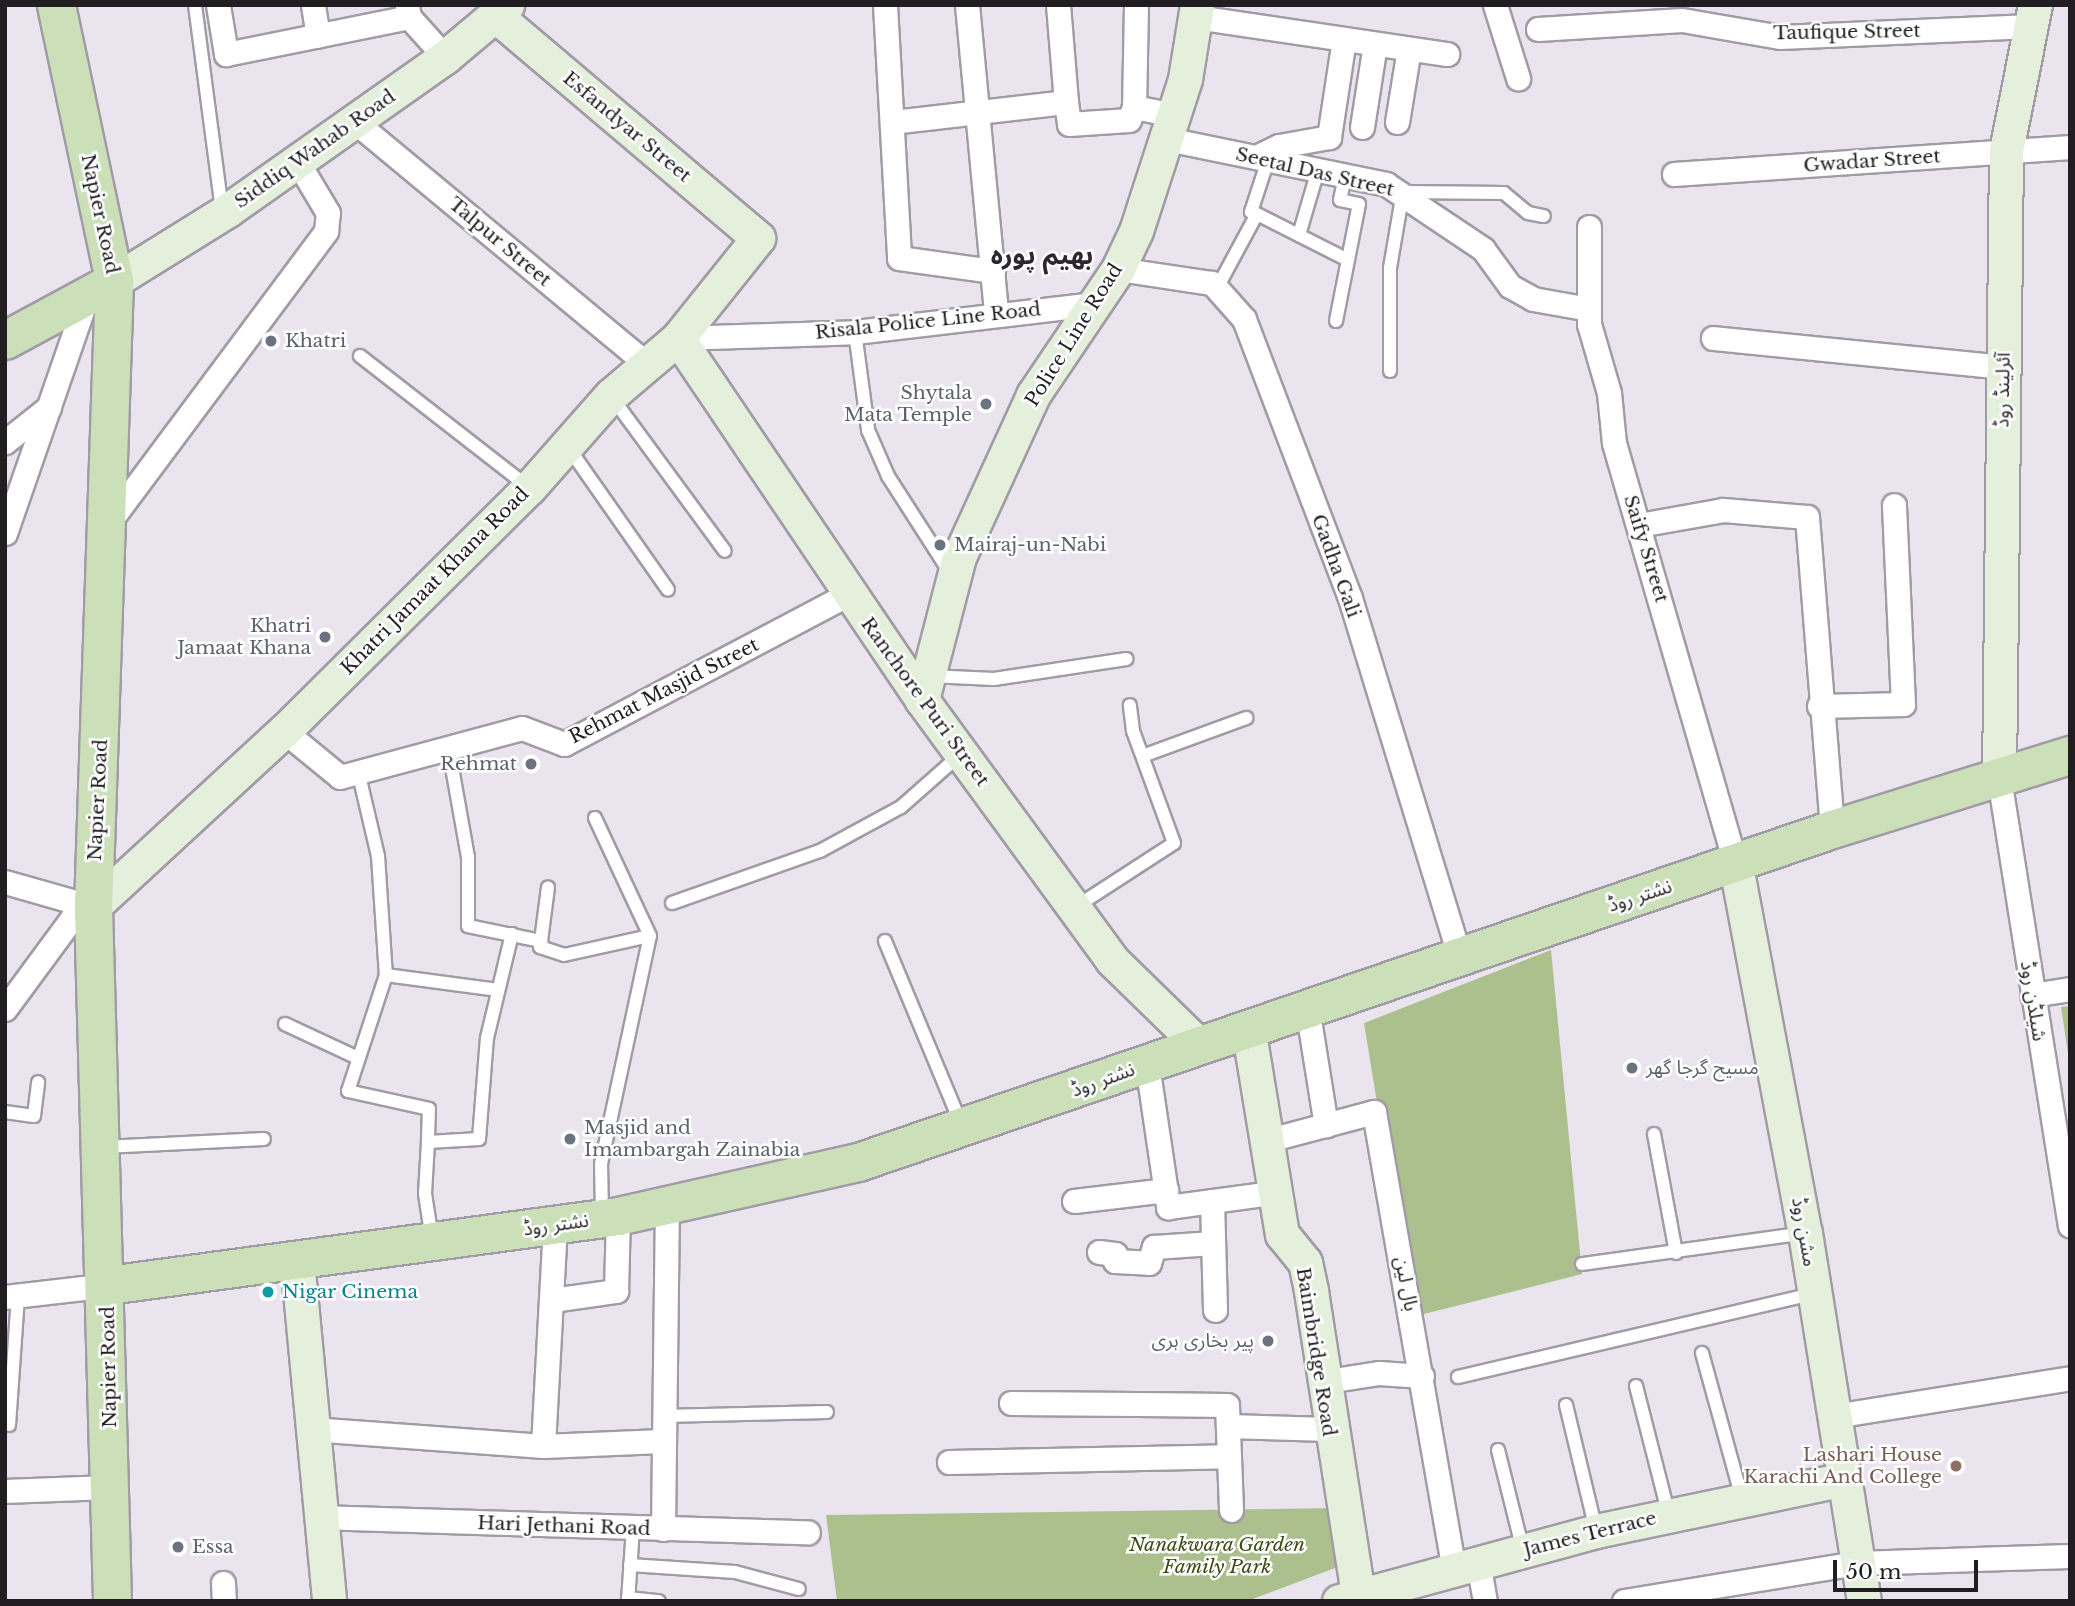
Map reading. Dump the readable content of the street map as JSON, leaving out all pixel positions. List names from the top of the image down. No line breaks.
{"streets":{"main road":["Napier Road","نشتر روڈ"],"street":["Taufique Street","Esfandyar Street","Siddiq Wahab Road","Gwadar Street","Seetal Das Street","Talpur Street","Risala Police Line Road","Police Line Road","آئرلینڈ روڈ","Saify Street","Gadha Gali","Khatri Jamaat Khana Road","Rehmat Masjid Street","Ranchore Puri Street","شیلڈن روڈ","مشن روڈ","بال لین","Baimbridge Road","Hari Jethani Road","James Terrace"]},"crossings":[["Taufique Street","آئرلینڈ روڈ"],["Esfandyar Street","Siddiq Wahab Road"],["Esfandyar Street","Khatri Jamaat Khana Road"],["Siddiq Wahab Road","Napier Road"],["Siddiq Wahab Road","Talpur Street"],["Gwadar Street","آئرلینڈ روڈ"],["Seetal Das Street","Police Line Road"],["Seetal Das Street","Saify Street"],["Napier Road","Khatri Jamaat Khana Road"],["Napier Road","نشتر روڈ"],["Talpur Street","Khatri Jamaat Khana Road"],["Risala Police Line Road","Police Line Road"],["Risala Police Line Road","Khatri Jamaat Khana Road"],["Risala Police Line Road","Ranchore Puri Street"],["Police Line Road","Gadha Gali"],["Police Line Road","Ranchore Puri Street"],["آئرلینڈ روڈ","نشتر روڈ"],["آئرلینڈ روڈ","شیلڈن روڈ"],["Saify Street","نشتر روڈ"],["Saify Street","مشن روڈ"],["Gadha Gali","نشتر روڈ"],["Khatri Jamaat Khana Road","Rehmat Masjid Street"],["Khatri Jamaat Khana Road","Ranchore Puri Street"],["Rehmat Masjid Street","Ranchore Puri Street"],["Ranchore Puri Street","نشتر روڈ"],["نشتر روڈ","شیلڈن روڈ"],["نشتر روڈ","مشن روڈ"],["نشتر روڈ","Baimbridge Road"],["مشن روڈ","James Terrace"],["بال لین","Baimbridge Road"],["بال لین","James Terrace"],["Baimbridge Road","James Terrace"]],"districts":["بھیم پورہ"],"parks":["Nanakwara Garden Family Park"],"places":["Khatri","Shytala Mata Temple","Mairaj-un-Nabi","Khatri Jamaat Khana","Rehmat","مسیح گرجا گھر","Masjid and Imambargah Zainabia","Nigar Cinema","پیر بخاری ہری","Lashari House Karachi And College","Essa"],"scale_bar":"50 m"}
